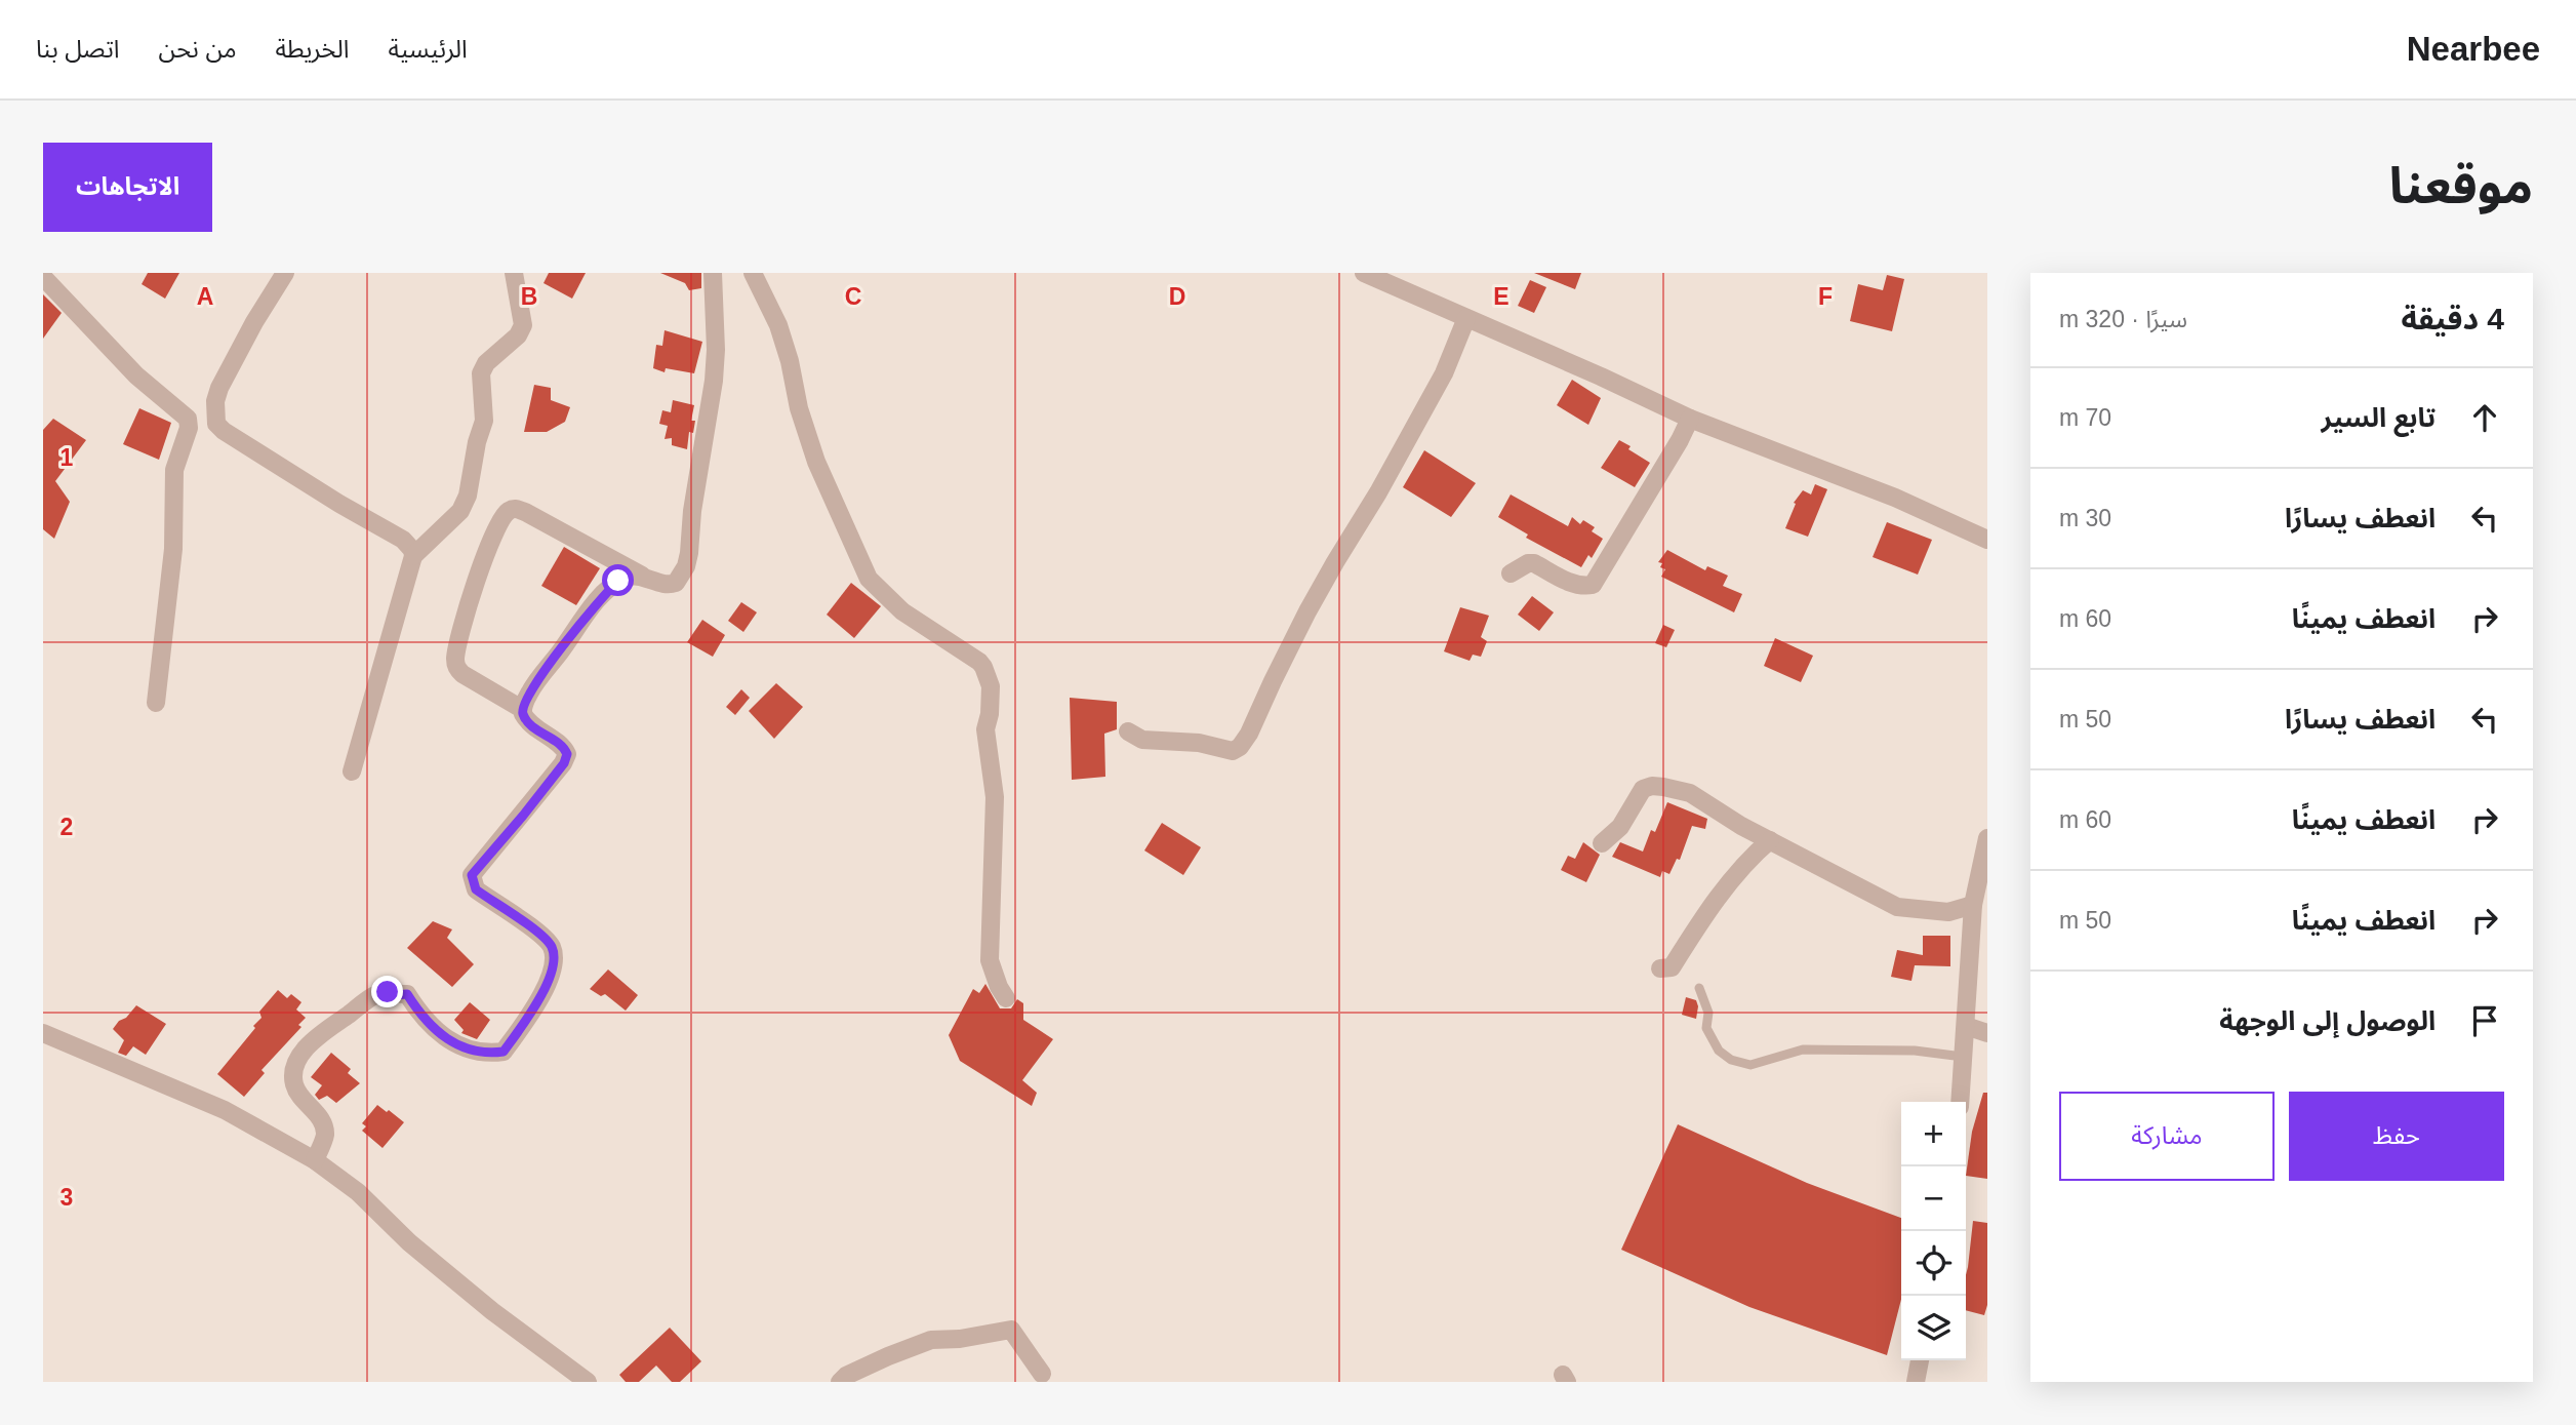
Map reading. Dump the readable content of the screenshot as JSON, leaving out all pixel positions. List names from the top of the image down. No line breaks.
{"page":{"header":"Nearbee","nav":["الرئيسية","الخريطة","من نحن","اتصل بنا"],"title":"موقعنا","buttons":["الاتجاهات",["حفظ","مشاركة"]],"heading":["4 دقيقة","سيرًا · 320 m"],"list":[["تابع السير","70 m"],["انعطف يسارًا","30 m"],["انعطف يمينًا","60 m"],["انعطف يسارًا","50 m"],["انعطف يمينًا","60 m"],["انعطف يمينًا","50 m"],"الوصول إلى الوجهة"],"map_buttons":["+","−"]},"grid":{"columns":["A","B","C","D","E","F"],"rows":["1","2","3"]}}
